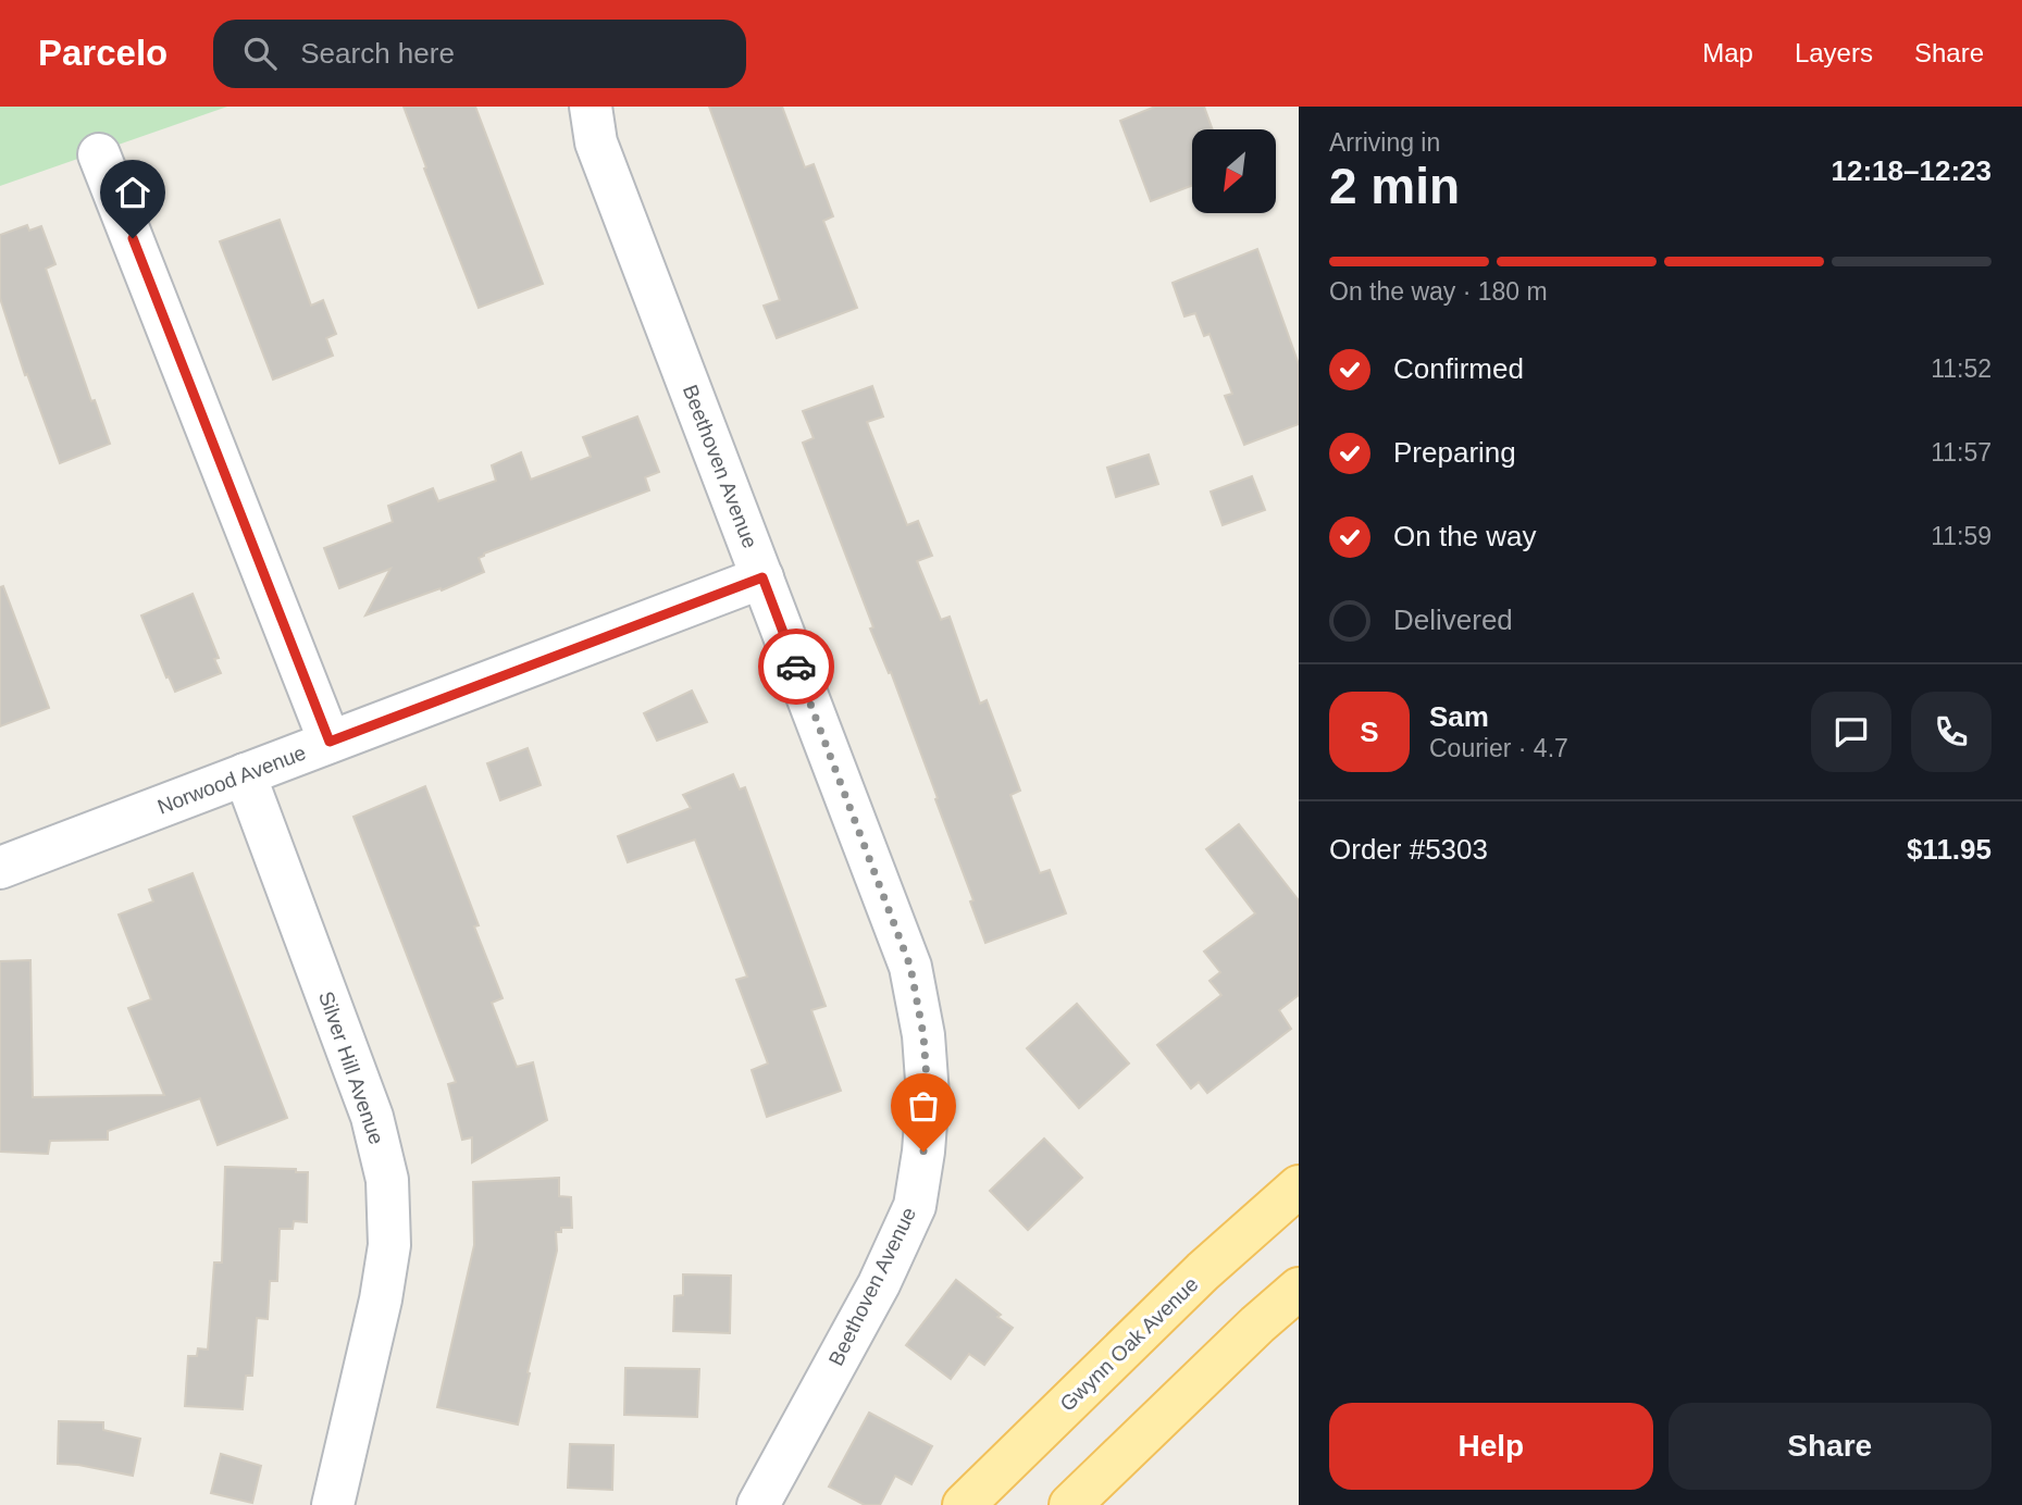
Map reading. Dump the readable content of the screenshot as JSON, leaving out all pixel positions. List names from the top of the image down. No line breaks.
{"streets":{"main road":["Gwynn Oak Avenue"],"street":["Beethoven Avenue","Norwood Avenue","Silver Hill Avenue"]},"crossings":[["Beethoven Avenue","Norwood Avenue"],["Norwood Avenue","Silver Hill Avenue"]],"north":"bottom left","page":{"header":"Parcelo","search":"Search here","nav":["Map","Layers","Share"],"heading":["2 min","Arriving in","12:18–12:23"],"panel":["Sam","Courier · 4.7","Order #5303","$11.95"],"bar":"On the way · 180 m","list":[["Confirmed","11:52"],["Preparing","11:57"],["On the way","11:59"],"Delivered"],"round":"S","buttons":["Help","Share"]}}
